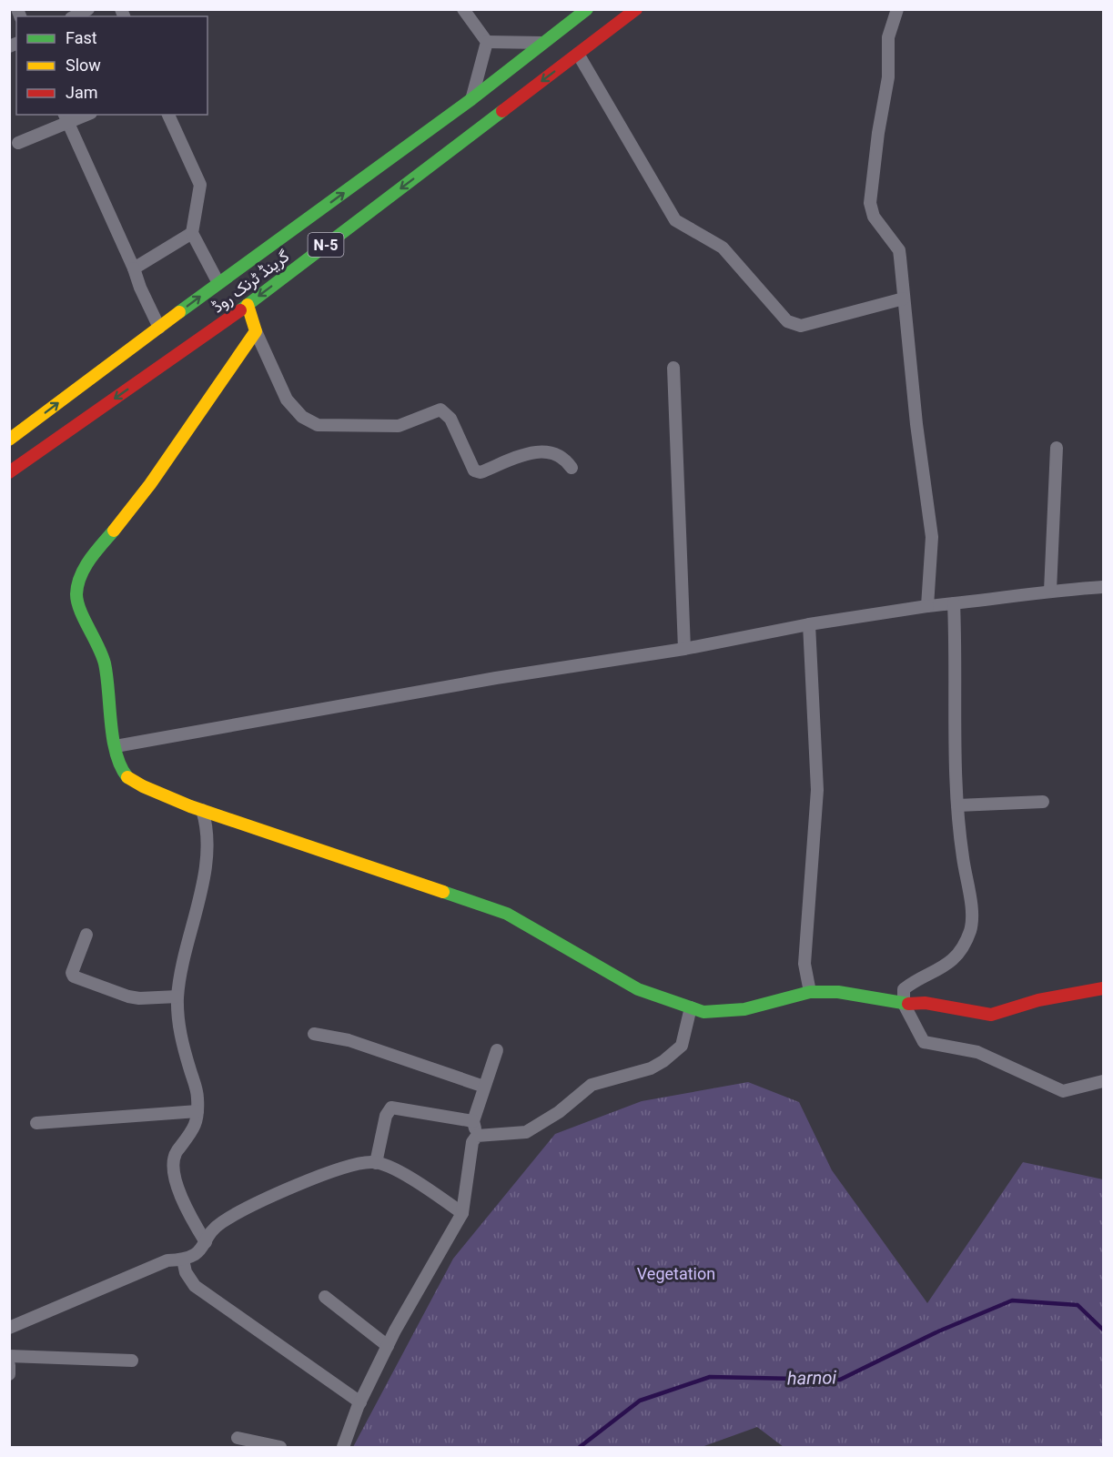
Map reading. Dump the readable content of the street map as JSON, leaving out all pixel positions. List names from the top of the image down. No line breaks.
{"streets":{"main road":["N-5","گرینڈ ٹرنک روڈ"]},"water":["harnoi"],"parks":["Vegetation"],"legend":["Fast","Slow","Jam"]}
